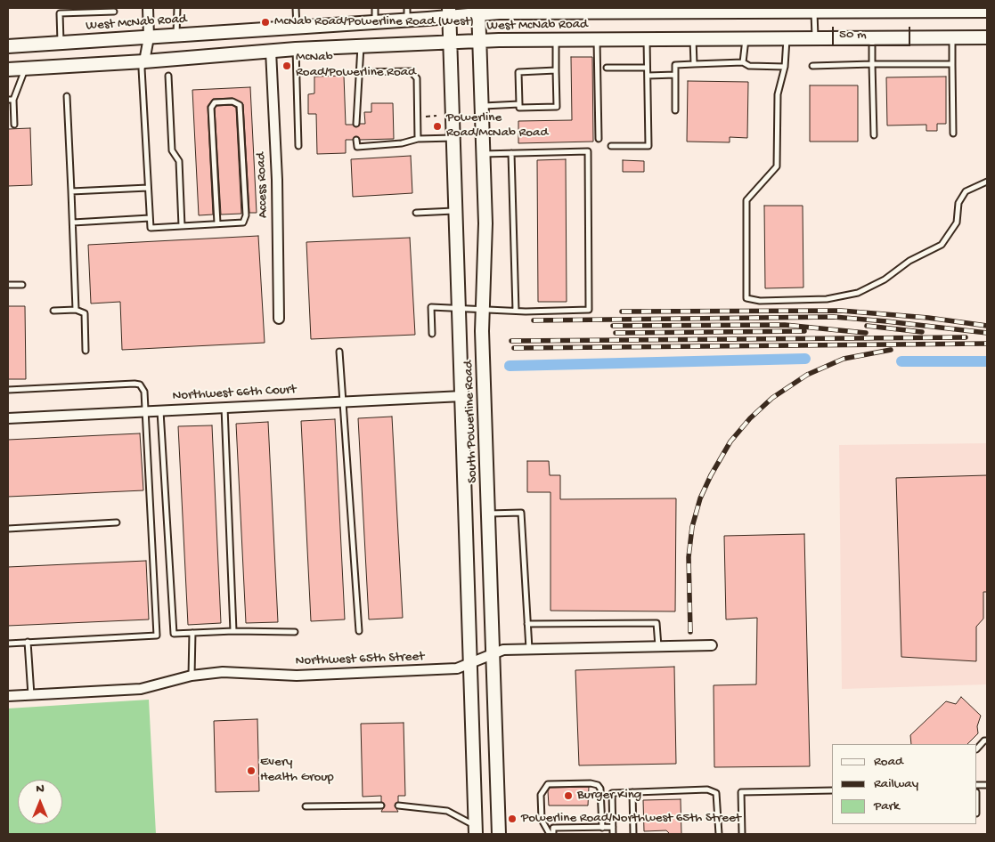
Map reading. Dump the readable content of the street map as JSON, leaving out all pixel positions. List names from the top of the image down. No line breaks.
{"streets":{"main road":["West McNab Road","South Powerline Road"],"street":["Access Road","Northwest 66th Court","Northwest 65th Street"]},"crossings":[["West McNab Road","Access Road"],["West McNab Road","South Powerline Road"],["Northwest 66th Court","South Powerline Road"],["South Powerline Road","Northwest 65th Street"]],"places":["McNab Road/Powerline Road (West)","McNab Road/Powerline Road","Powerline Road/McNab Road","Every Health Group","Burger King","Powerline Road/Northwest 65th Street"],"legend":["Road","Railway","Park"],"scale_bar":"50 m","north":"top"}
